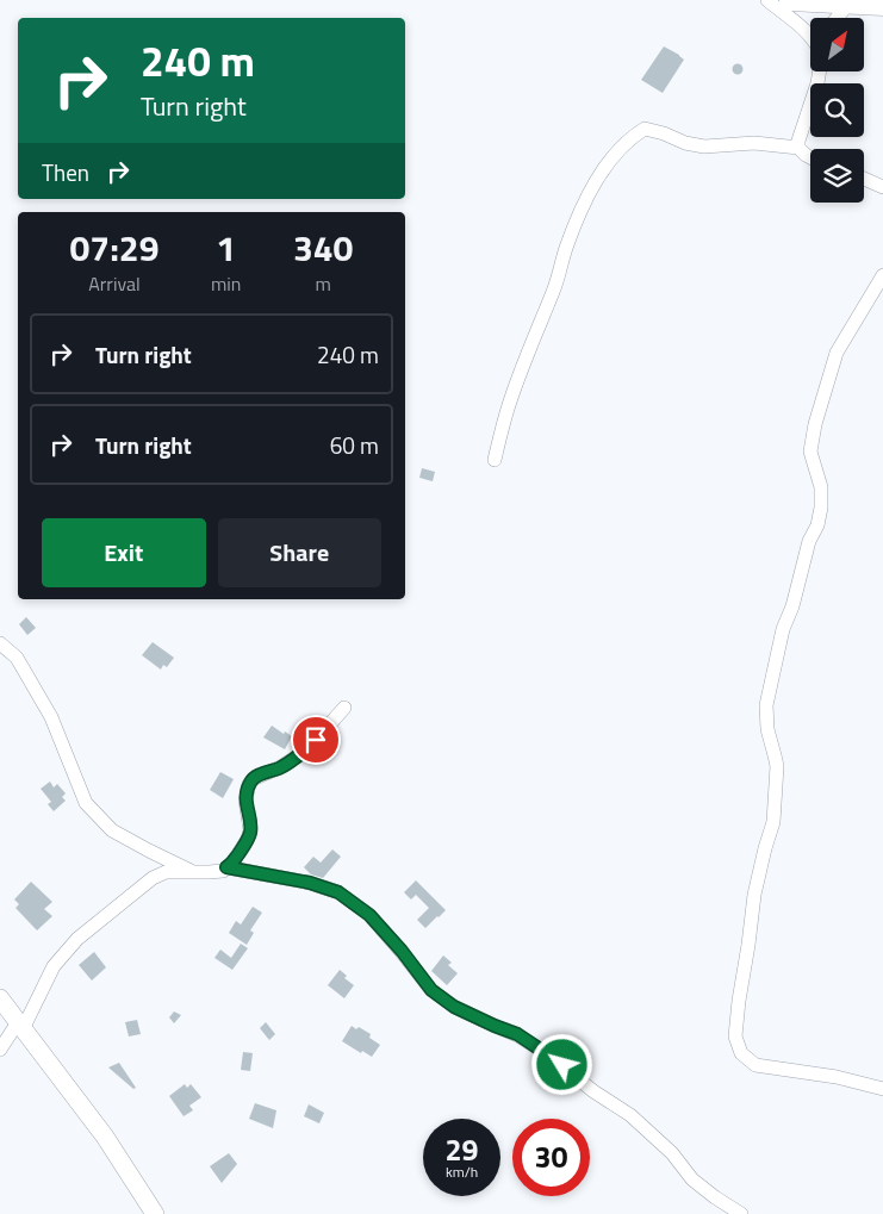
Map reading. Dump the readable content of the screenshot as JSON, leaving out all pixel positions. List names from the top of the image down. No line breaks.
{"north":"top right","page":{"turn":["240 m","Turn right"],"then":"Then","eta":["07:29","Arrival","1","min","340","m"],"list":[{"name":"Turn right","value":"240 m"},{"name":"Turn right","value":"60 m"}],"buttons":["Exit","Share"],"speed":"29 km/h","limit":"30"}}
